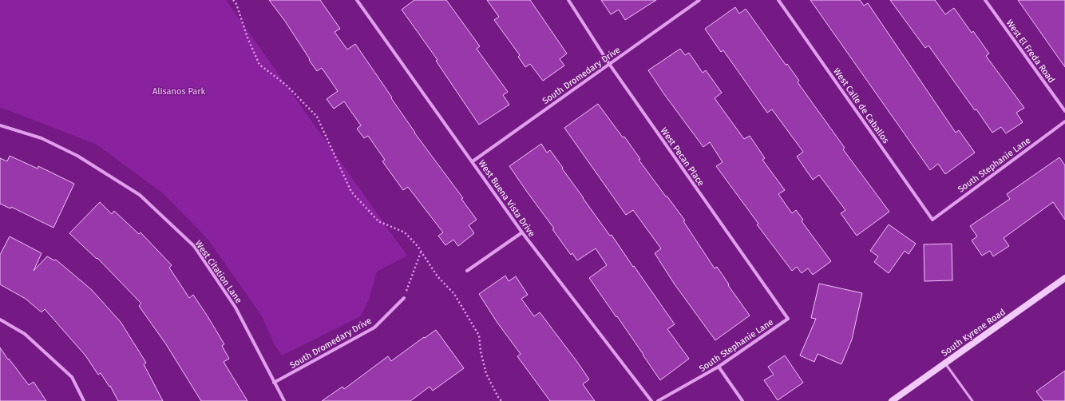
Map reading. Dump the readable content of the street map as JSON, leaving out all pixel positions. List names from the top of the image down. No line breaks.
{"streets":{"main road":["South Kyrene Road"],"street":["West El Freda Road","South Dromedary Drive","West Calle de Caballos","West Pecan Place","South Stephanie Lane","West Buena Vista Drive","West Citation Lane"]},"crossings":[["South Dromedary Drive","West Pecan Place"],["South Dromedary Drive","West Buena Vista Drive"],["South Dromedary Drive","West Citation Lane"],["West Calle de Caballos","South Stephanie Lane"],["West Pecan Place","South Stephanie Lane"]],"parks":["Alisanos Park"]}
